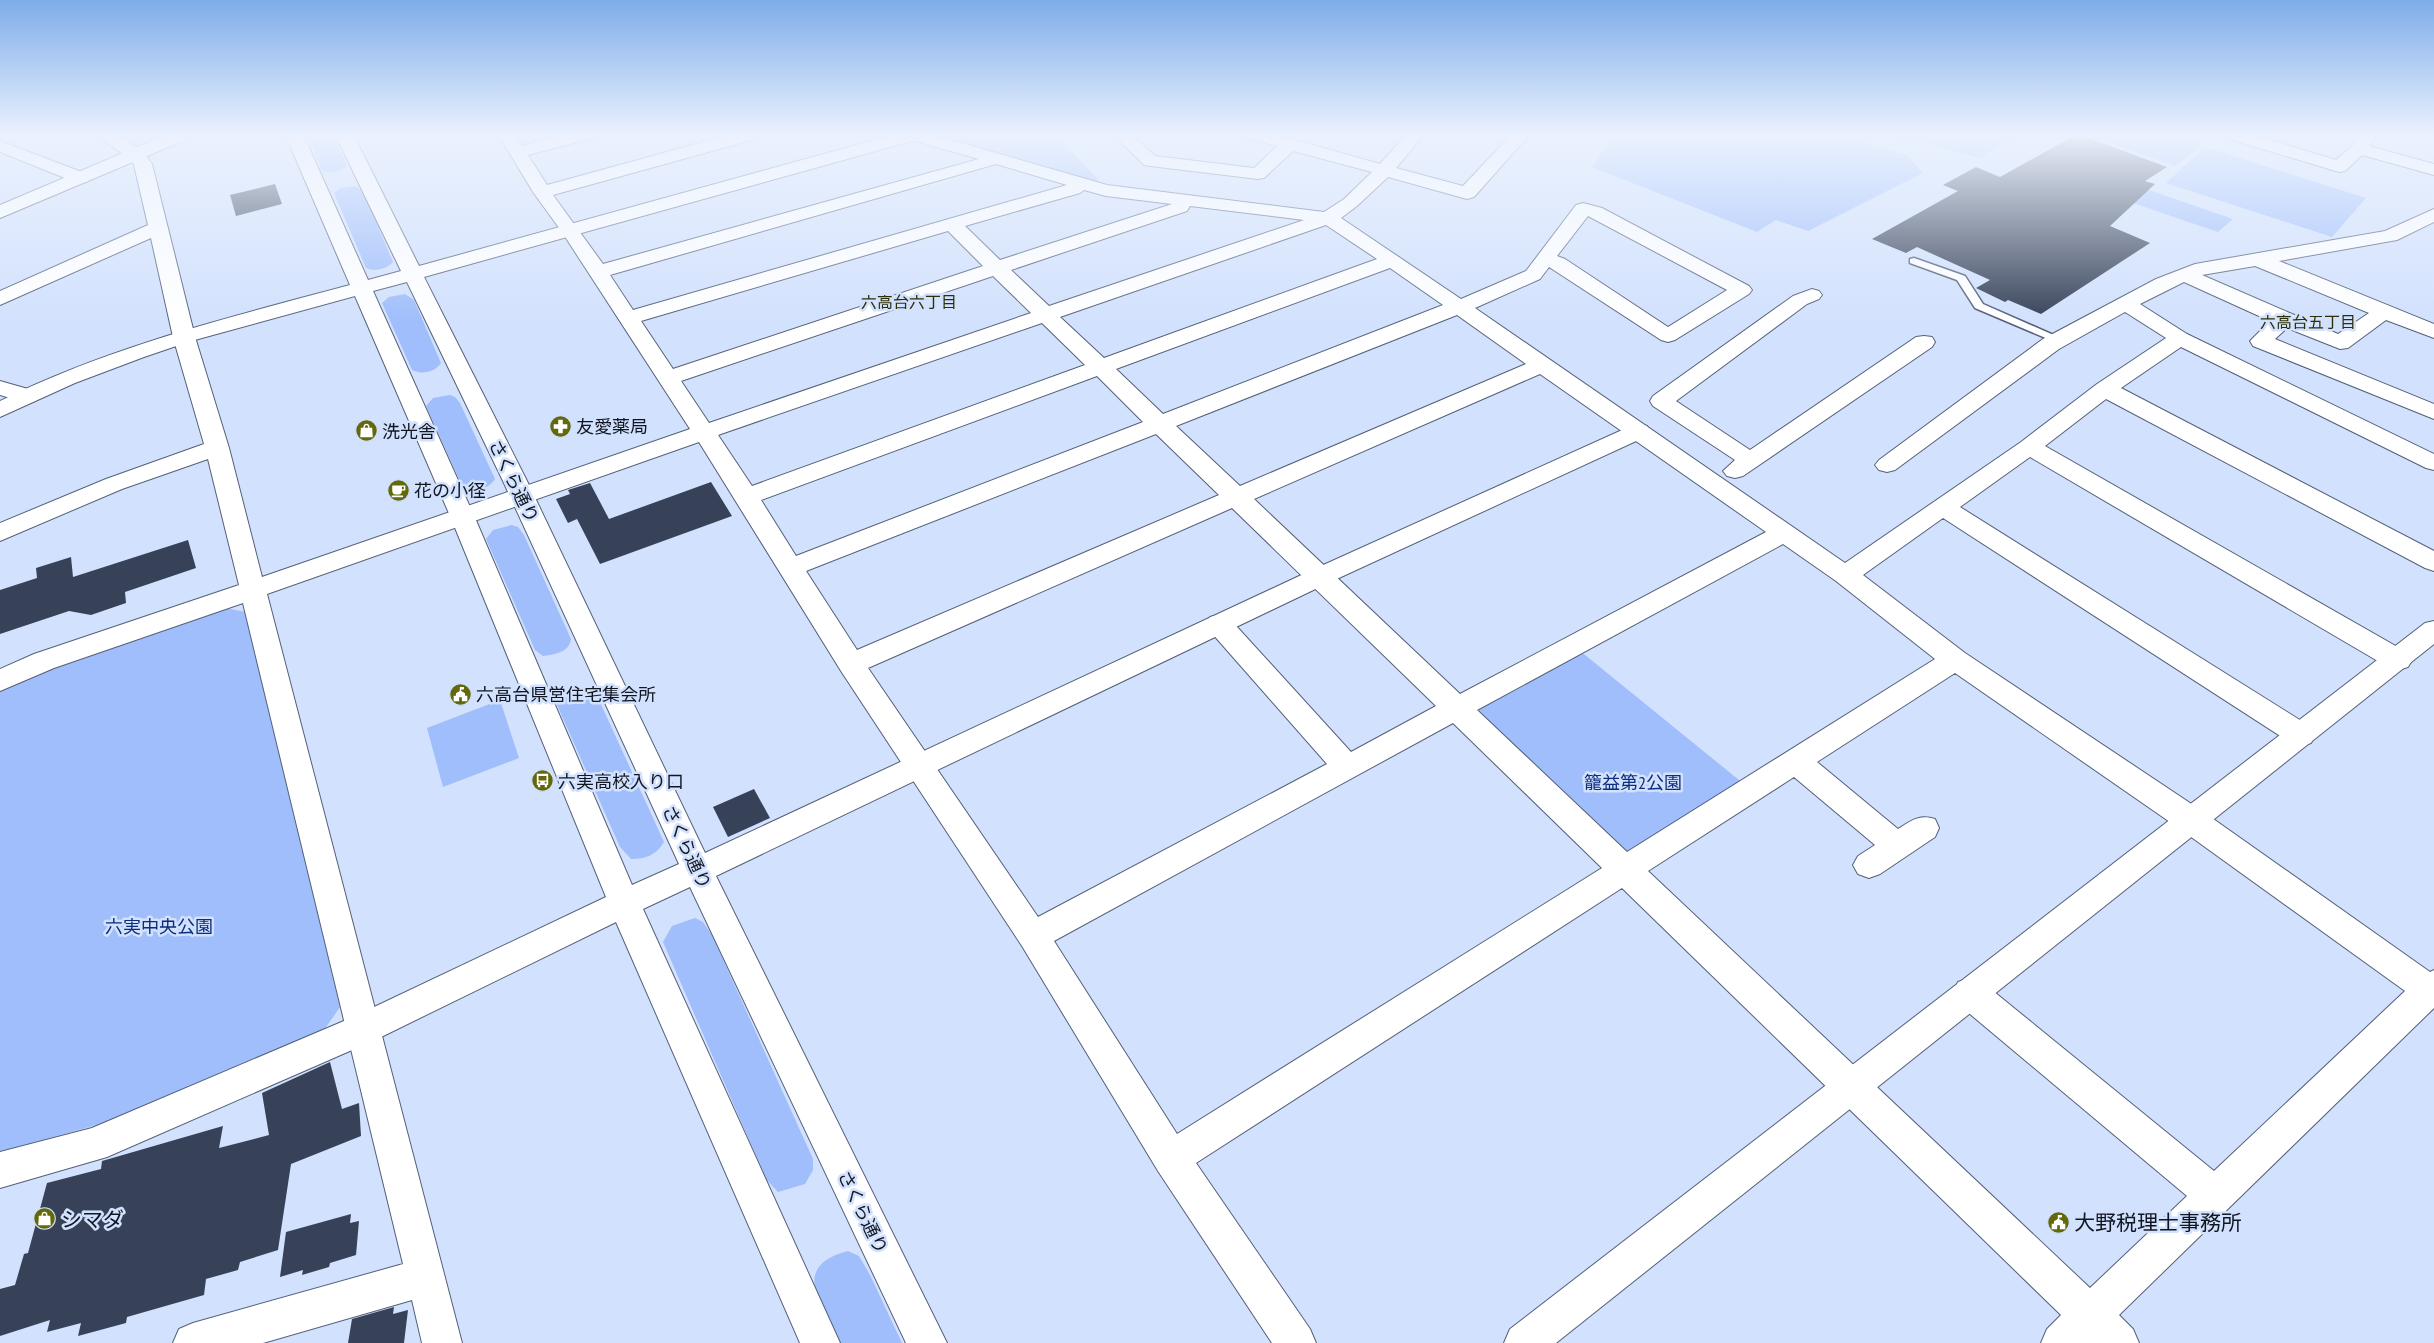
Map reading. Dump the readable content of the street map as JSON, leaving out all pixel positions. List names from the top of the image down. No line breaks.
{"streets":{"street":["さくら通り"]},"districts":["六高台六丁目","六高台五丁目"],"parks":["籠益第2公園","六実中央公園"],"places":{"pharmacy":["友愛薬局"],"shop":["洗光舎","シマダ"],"cafe":["花の小径"],"public building":["六高台県営住宅集会所","大野税理士事務所"],"bus stop":["六実高校入り口"]}}
